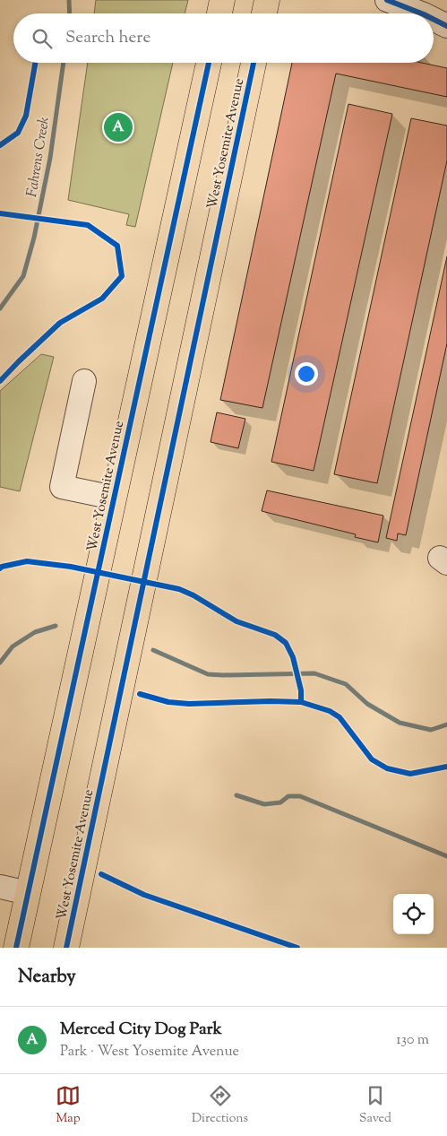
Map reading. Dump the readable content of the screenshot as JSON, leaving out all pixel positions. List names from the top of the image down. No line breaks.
{"streets":{"main road":["West Yosemite Avenue"]},"water":["Fahrens Creek"],"page":{"search":"Search here","pins":"A","heading":"Nearby","list":[{"mark":"A","name":"Merced City Dog Park","note":"Park · West Yosemite Avenue","value":"130 m"}],"nav":["Map","Directions","Saved"]}}
